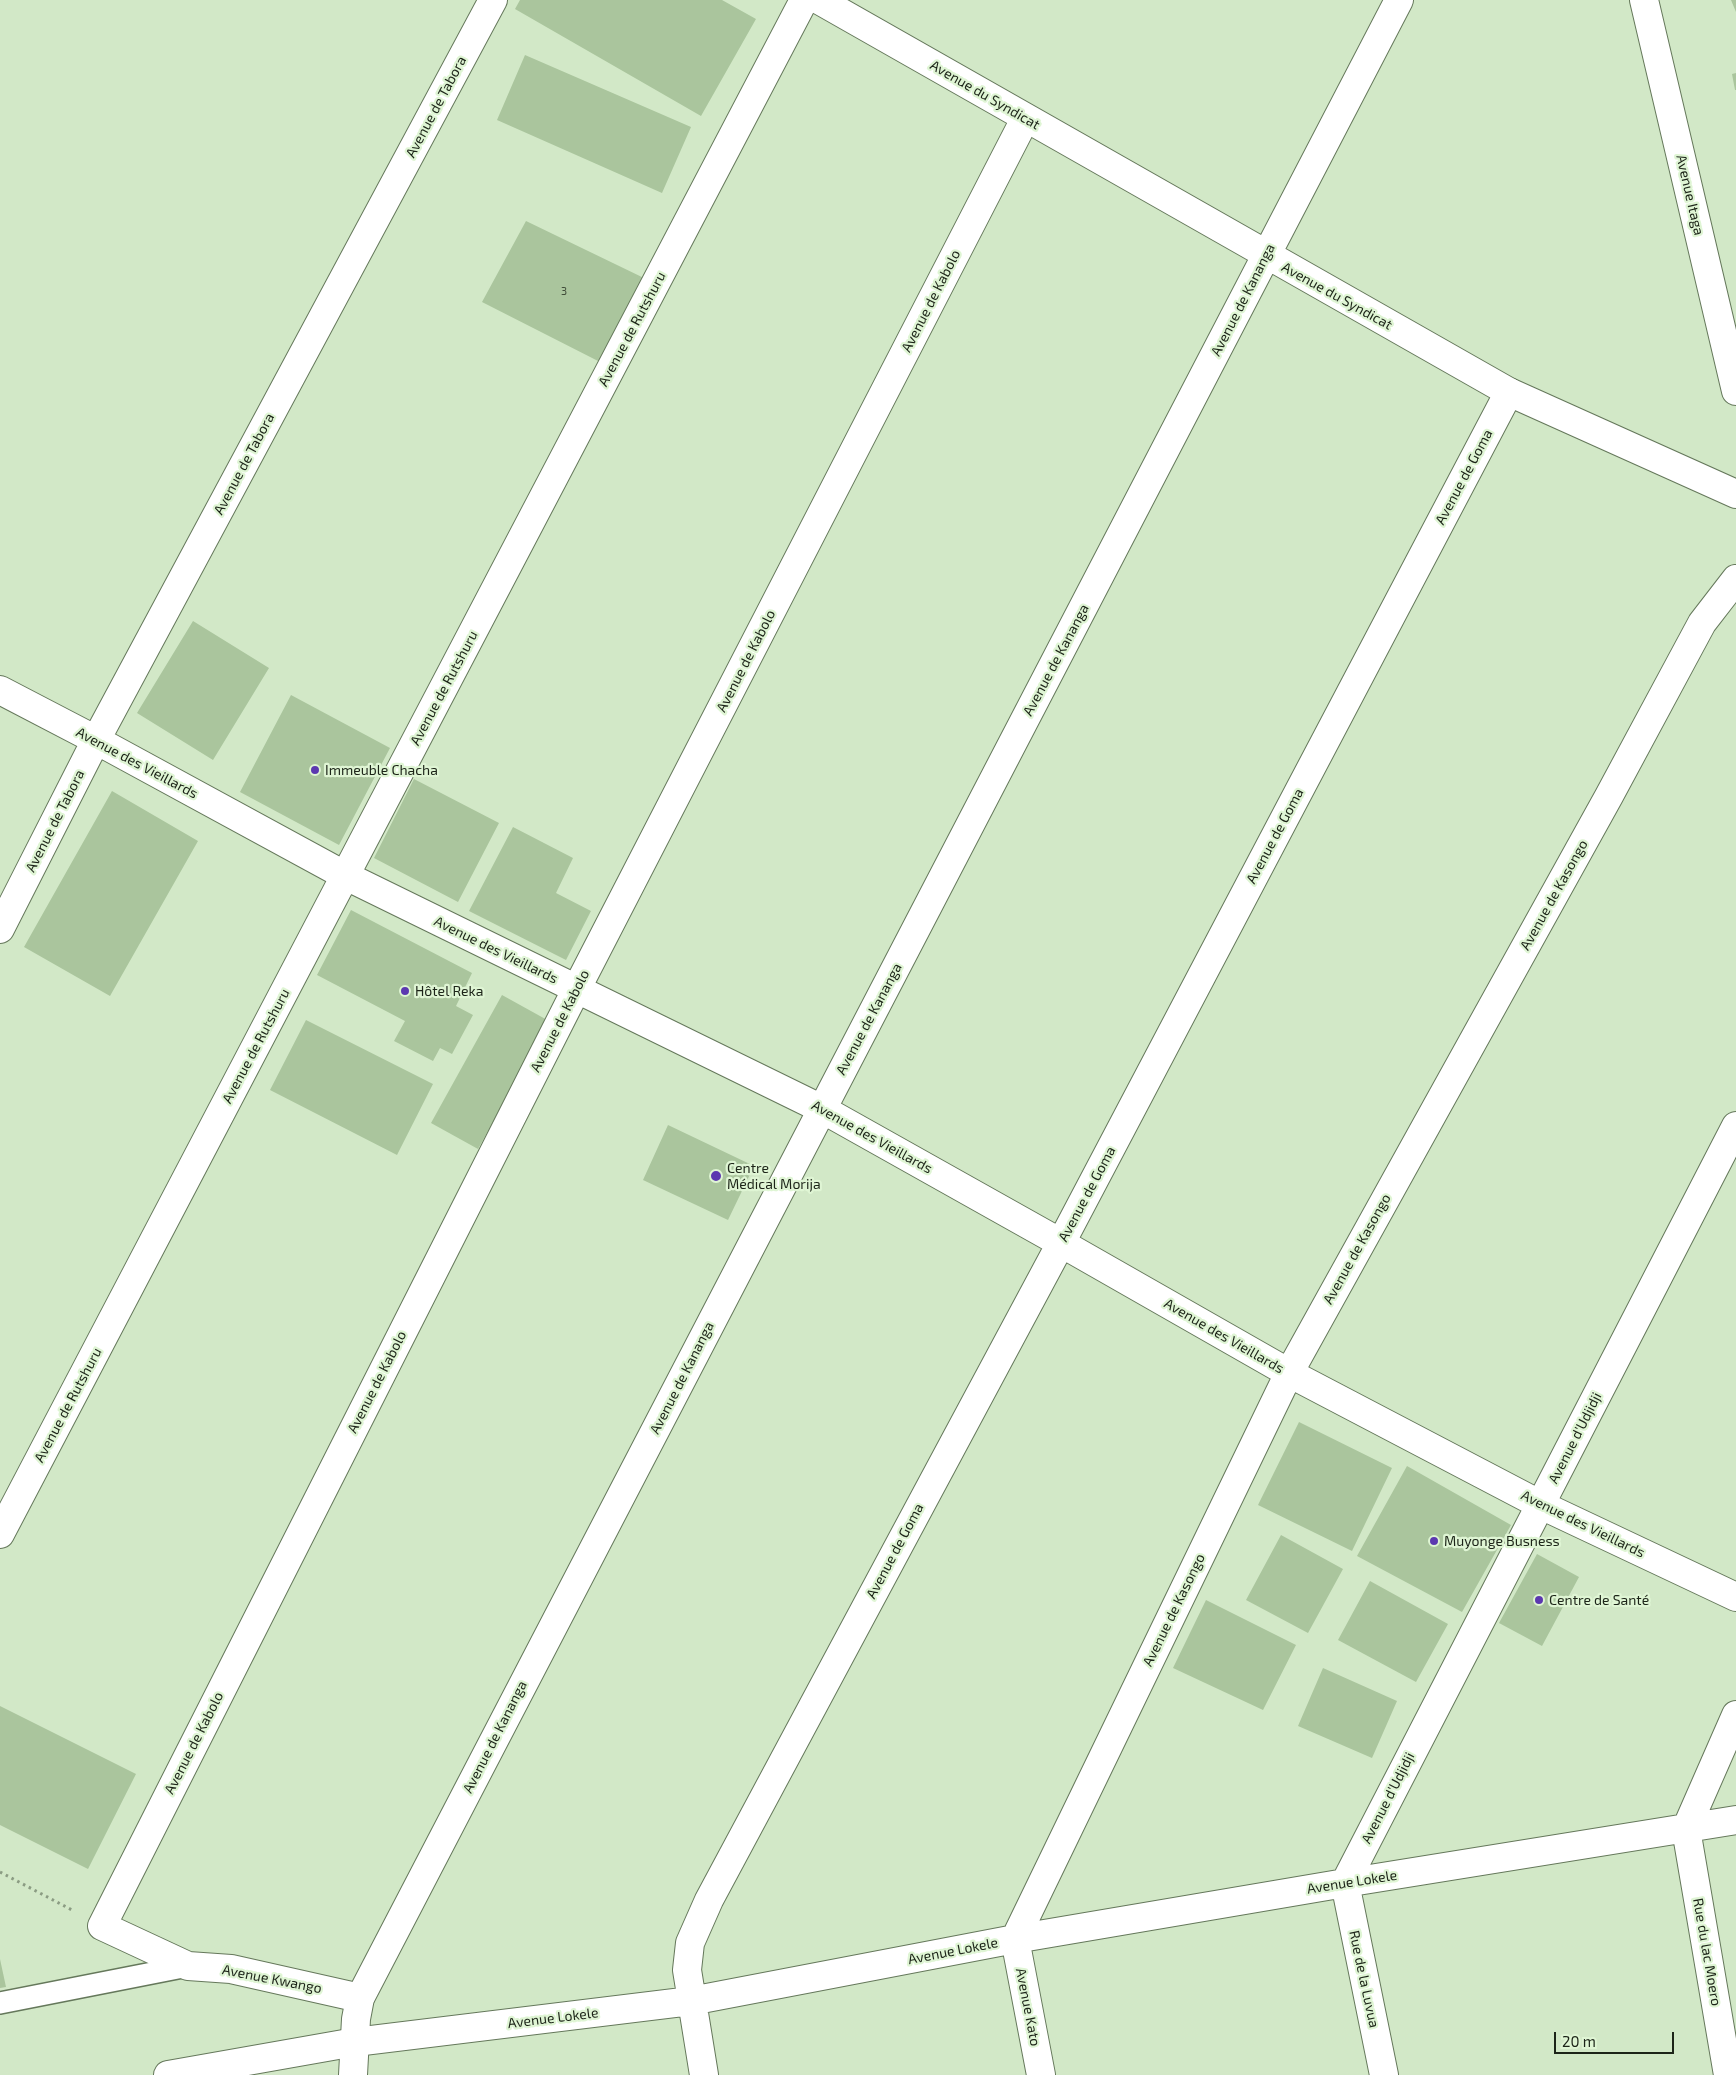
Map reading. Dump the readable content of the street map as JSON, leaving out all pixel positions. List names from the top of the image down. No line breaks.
{"streets":{"street":["Avenue du Syndicat","Avenue de Tabora","Avenue Itaga","Avenue de Kananga","Avenue de Kabolo","Avenue de Rutshuru","Avenue de Goma","Avenue des Vieillards","Avenue de Kasongo","Avenue d'Udjidji","Avenue Lokele","Rue du lac Moero","Avenue Kwango","Rue de la Luvua","Avenue Kato"]},"crossings":[["Avenue du Syndicat","Avenue de Kananga"],["Avenue du Syndicat","Avenue de Kabolo"],["Avenue du Syndicat","Avenue de Goma"],["Avenue de Tabora","Avenue des Vieillards"],["Avenue de Kananga","Avenue des Vieillards"],["Avenue de Kananga","Avenue Lokele"],["Avenue de Kananga","Avenue Kwango"],["Avenue de Kabolo","Avenue des Vieillards"],["Avenue de Kabolo","Avenue Kwango"],["Avenue de Rutshuru","Avenue des Vieillards"],["Avenue de Goma","Avenue des Vieillards"],["Avenue de Goma","Avenue Lokele"],["Avenue des Vieillards","Avenue de Kasongo"],["Avenue des Vieillards","Avenue d'Udjidji"],["Avenue de Kasongo","Avenue Lokele"],["Avenue de Kasongo","Avenue Kato"],["Avenue d'Udjidji","Avenue Lokele"],["Avenue d'Udjidji","Rue de la Luvua"],["Avenue Lokele","Rue du lac Moero"],["Avenue Lokele","Rue de la Luvua"],["Avenue Lokele","Avenue Kato"]],"places":["Immeuble Chacha","Hôtel Reka","Centre Médical Morija","Muyonge Busness","Centre de Santé"],"house_numbers":["3"],"scale_bar":"20 m"}
